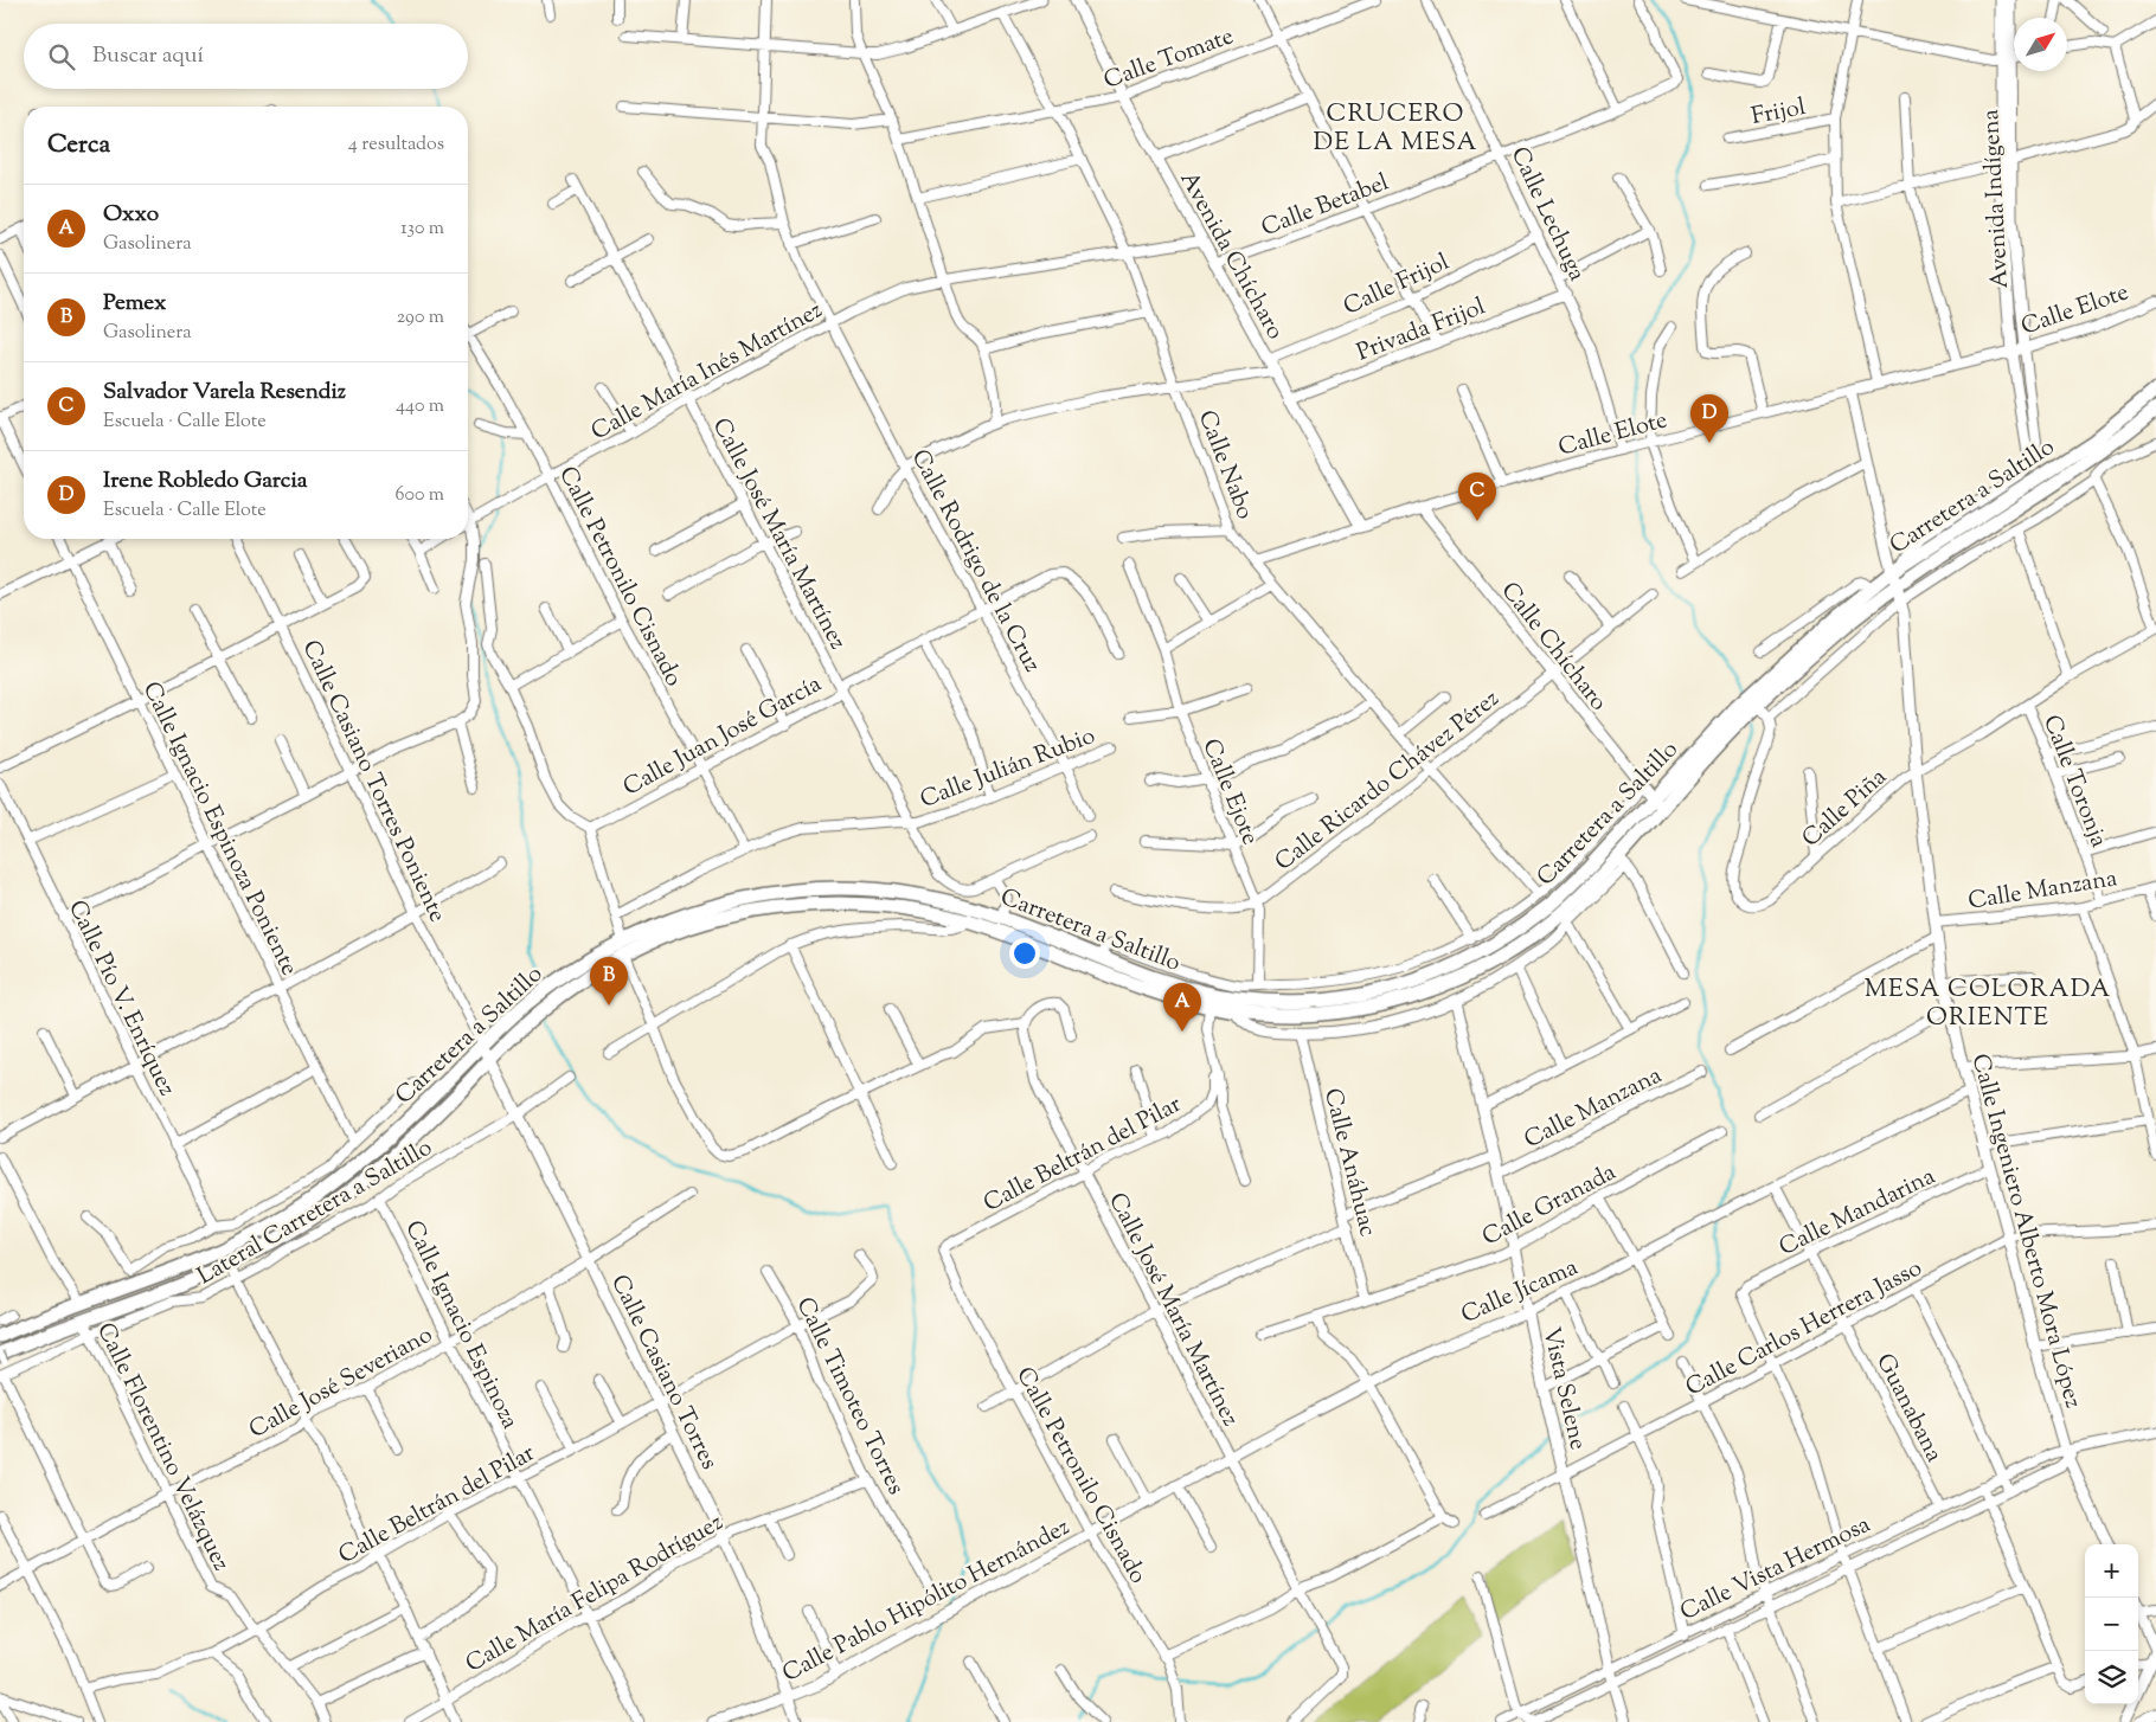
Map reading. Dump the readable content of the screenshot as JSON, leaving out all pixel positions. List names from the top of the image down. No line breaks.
{"streets":{"main road":["Carretera a Saltillo"],"street":["Calle Tomate","Frijol","Avenida Indígena","Calle Betabel","Calle Lechuga","Avenida Chícharo","Calle Frijol","Calle Elote","Privada Frijol","Calle María Inés Martínez","Calle Nabo","Calle José María Martínez","Calle Rodrigo de la Cruz","Calle Petronilo Cisnado","Calle Chícharo","Calle Juan José García","Calle Julián Rubio","Calle Ricardo Chávez Pérez","Calle Casiano Torres Poniente","Calle Toronja","Calle Ejote","Calle Piña","Calle Ignacio Espinoza Poniente","Calle Manzana","Calle Pío V. Enríquez","Calle Beltrán del Pilar","Calle Anáhuac","Calle Granada","Lateral Carretera a Saltillo","Calle Mandarina","Calle Ingeniero Alberto Mora López","Calle Jícama","Calle Ignacio Espinoza","Calle Carlos Herrera Jasso","Calle Casiano Torres","Calle José Severiano","Vista Selene","Calle Timoteo Torres","Guanabana","Calle Florentino Velázquez","Calle Vista Hermosa","Calle María Felipa Rodríguez","Calle Pablo Hipólito Hernández"]},"crossings":[["Calle Tomate","Avenida Chícharo"],["Calle Tomate","Calle Nabo"],["Avenida Indígena","Calle Elote"],["Calle Betabel","Calle Lechuga"],["Calle Betabel","Avenida Chícharo"],["Calle Lechuga","Calle Frijol"],["Calle Lechuga","Calle Elote"],["Calle Lechuga","Privada Frijol"],["Avenida Chícharo","Calle Frijol"],["Avenida Chícharo","Calle Elote"],["Avenida Chícharo","Privada Frijol"],["Calle Elote","Calle Nabo"],["Calle Elote","Calle Chícharo"],["Calle Elote","Calle Ingeniero Alberto Mora López"],["Calle María Inés Martínez","Calle José María Martínez"],["Calle María Inés Martínez","Calle Rodrigo de la Cruz"],["Calle María Inés Martínez","Calle Petronilo Cisnado"],["Calle Nabo","Calle Ricardo Chávez Pérez"],["Carretera a Saltillo","Calle Chícharo"],["Carretera a Saltillo","Calle Casiano Torres Poniente"],["Carretera a Saltillo","Calle Ingeniero Alberto Mora López"],["Carretera a Saltillo","Calle Casiano Torres"],["Carretera a Saltillo","Calle Florentino Velázquez"],["Calle José María Martínez","Calle Juan José García"],["Calle José María Martínez","Calle Julián Rubio"],["Calle José María Martínez","Calle Beltrán del Pilar"],["Calle José María Martínez","Calle Jícama"],["Calle Rodrigo de la Cruz","Calle Juan José García"],["Calle Rodrigo de la Cruz","Calle Julián Rubio"],["Calle Petronilo Cisnado","Calle Juan José García"],["Calle Petronilo Cisnado","Calle Julián Rubio"],["Calle Petronilo Cisnado","Calle Beltrán del Pilar"],["Calle Petronilo Cisnado","Calle Jícama"],["Calle Petronilo Cisnado","Calle Pablo Hipólito Hernández"],["Calle Chícharo","Calle Ricardo Chávez Pérez"],["Calle Ricardo Chávez Pérez","Calle Ejote"],["Calle Casiano Torres Poniente","Calle Casiano Torres"],["Calle Toronja","Calle Piña"],["Calle Toronja","Calle Manzana"],["Calle Piña","Calle Ingeniero Alberto Mora López"],["Calle Manzana","Calle Anáhuac"],["Calle Manzana","Calle Ingeniero Alberto Mora López"],["Calle Manzana","Vista Selene"],["Calle Beltrán del Pilar","Calle Ignacio Espinoza"],["Calle Beltrán del Pilar","Calle Casiano Torres"],["Calle Beltrán del Pilar","Calle Timoteo Torres"],["Calle Beltrán del Pilar","Calle Florentino Velázquez"],["Calle Anáhuac","Calle Granada"],["Calle Granada","Vista Selene"],["Lateral Carretera a Saltillo","Calle Ignacio Espinoza"],["Lateral Carretera a Saltillo","Calle Casiano Torres"],["Lateral Carretera a Saltillo","Calle Florentino Velázquez"],["Calle Mandarina","Calle Ingeniero Alberto Mora López"],["Calle Mandarina","Calle Carlos Herrera Jasso"],["Calle Mandarina","Guanabana"],["Calle Ingeniero Alberto Mora López","Calle Jícama"],["Calle Ingeniero Alberto Mora López","Calle Carlos Herrera Jasso"],["Calle Ingeniero Alberto Mora López","Calle Vista Hermosa"],["Calle Jícama","Vista Selene"],["Calle Jícama","Guanabana"],["Calle Jícama","Calle Pablo Hipólito Hernández"],["Calle Ignacio Espinoza","Calle José Severiano"],["Calle Ignacio Espinoza","Calle María Felipa Rodríguez"],["Calle Carlos Herrera Jasso","Vista Selene"],["Calle Carlos Herrera Jasso","Guanabana"],["Calle Casiano Torres","Calle José Severiano"],["Calle Casiano Torres","Calle María Felipa Rodríguez"],["Calle Casiano Torres","Calle Pablo Hipólito Hernández"],["Calle José Severiano","Calle Florentino Velázquez"],["Vista Selene","Calle Vista Hermosa"],["Calle Timoteo Torres","Calle María Felipa Rodríguez"],["Guanabana","Calle Vista Hermosa"]],"districts":["CRUCERO DE LA MESA","MESA COLORADA ORIENTE"],"north":"top right","page":{"search":"Buscar aquí","heading":["Cerca","4 resultados"],"list":[{"mark":"A","name":"Oxxo","note":"Gasolinera","value":"130 m"},{"mark":"B","name":"Pemex","note":"Gasolinera","value":"290 m"},{"mark":"C","name":"Salvador Varela Resendiz","note":"Escuela · Calle Elote","value":"440 m"},{"mark":"D","name":"Irene Robledo Garcia","note":"Escuela · Calle Elote","value":"600 m"}],"pins":["D","C","B","A"],"map_buttons":["+","−"]}}
